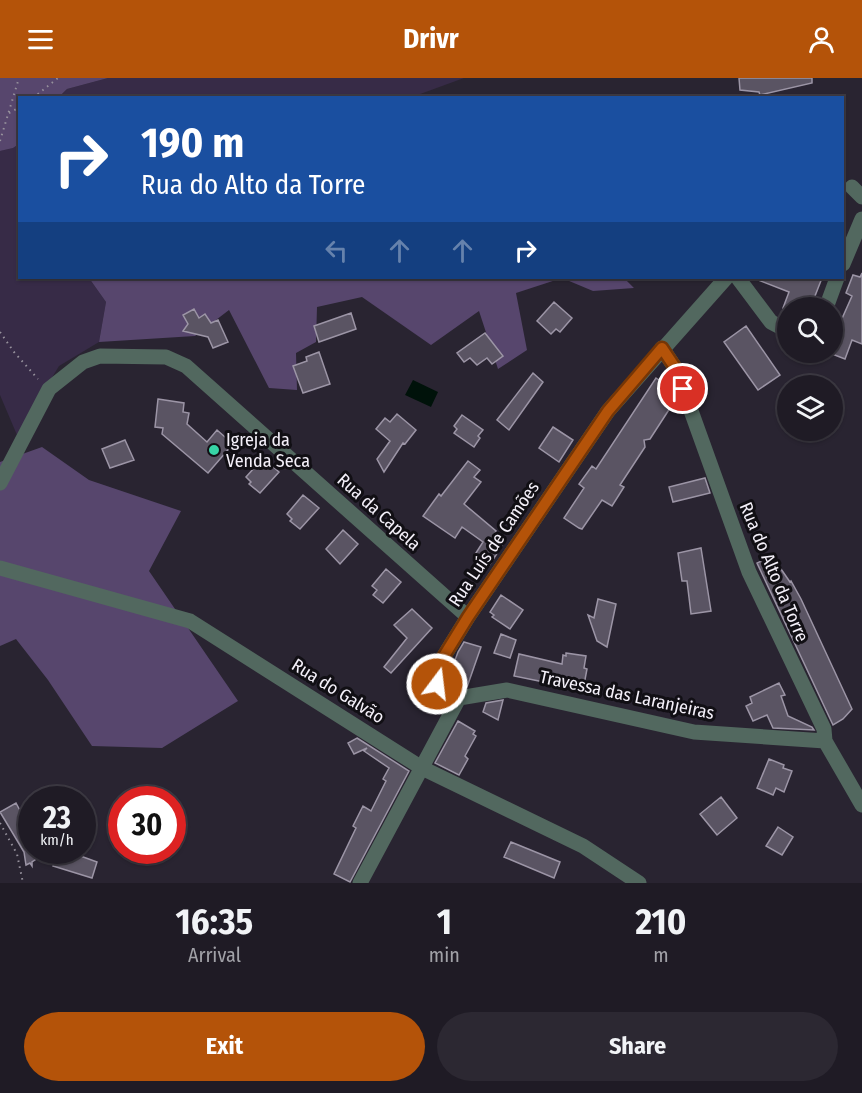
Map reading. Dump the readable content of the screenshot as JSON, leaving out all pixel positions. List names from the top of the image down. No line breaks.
{"streets":{"street":["Rua da Capela","Rua Luís de Camões","Rua do Alto da Torre","Rua do Galvão","Travessa das Laranjeiras"]},"crossings":[["Rua da Capela","Rua Luís de Camões"],["Rua Luís de Camões","Rua do Alto da Torre"],["Rua Luís de Camões","Travessa das Laranjeiras"],["Rua do Alto da Torre","Travessa das Laranjeiras"]],"places":["Igreja da Venda Seca"],"page":{"header":"Drivr","turn":["190 m","Rua do Alto da Torre"],"speed":"23 km/h","limit":"30","eta":["16:35","Arrival","1","min","210","m"],"buttons":["Exit","Share"]}}
